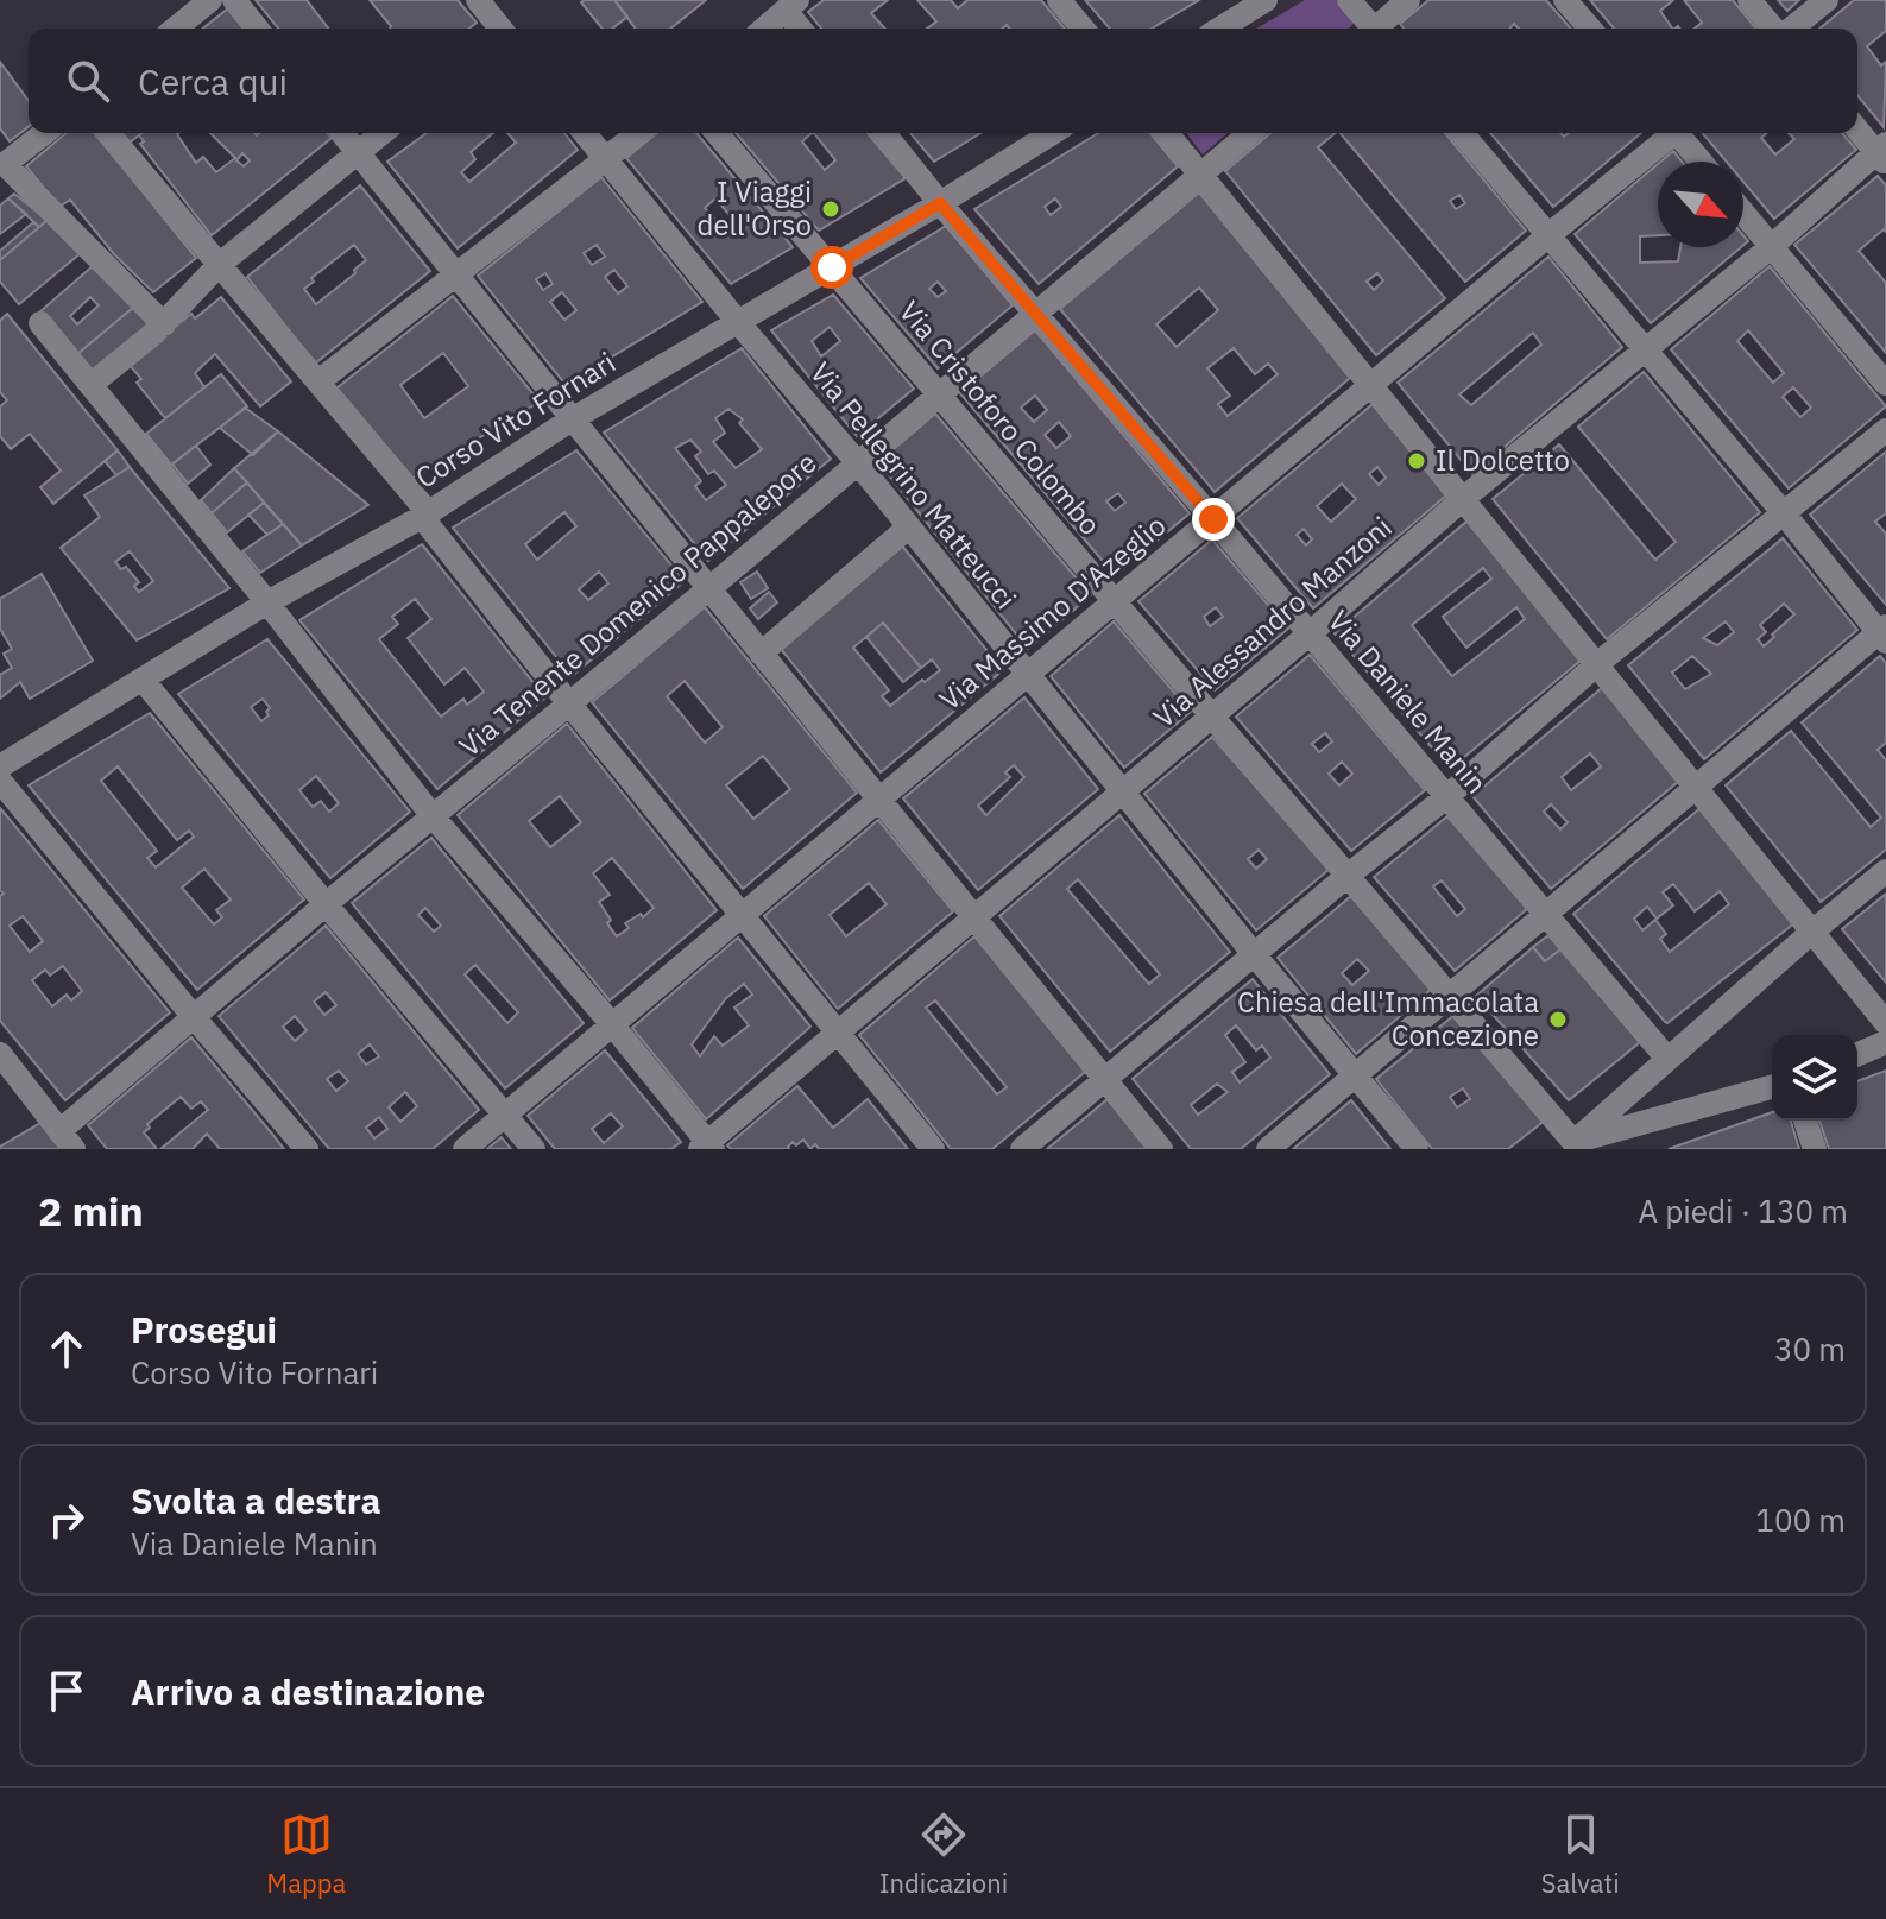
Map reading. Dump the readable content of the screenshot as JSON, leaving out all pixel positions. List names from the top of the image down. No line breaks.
{"streets":{"street":["Via Cristoforo Colombo","Corso Vito Fornari","Via Pellegrino Matteucci","Via Tenente Domenico Pappalepore","Via Massimo D'Azeglio","Via Alessandro Manzoni","Via Daniele Manin"]},"crossings":[["Via Cristoforo Colombo","Corso Vito Fornari"],["Via Cristoforo Colombo","Via Tenente Domenico Pappalepore"],["Via Cristoforo Colombo","Via Massimo D'Azeglio"],["Via Cristoforo Colombo","Via Alessandro Manzoni"],["Corso Vito Fornari","Via Pellegrino Matteucci"],["Corso Vito Fornari","Via Daniele Manin"],["Via Pellegrino Matteucci","Via Tenente Domenico Pappalepore"],["Via Pellegrino Matteucci","Via Massimo D'Azeglio"],["Via Pellegrino Matteucci","Via Alessandro Manzoni"],["Via Tenente Domenico Pappalepore","Via Daniele Manin"],["Via Massimo D'Azeglio","Via Daniele Manin"],["Via Alessandro Manzoni","Via Daniele Manin"]],"places":["I Viaggi dell'Orso","Il Dolcetto","Chiesa dell'Immacolata Concezione"],"north":"bottom right","page":{"search":"Cerca qui","heading":["2 min","A piedi · 130 m"],"list":[["Prosegui","Corso Vito Fornari","30 m"],["Svolta a destra","Via Daniele Manin","100 m"],"Arrivo a destinazione"],"nav":["Mappa","Indicazioni","Salvati"]}}
